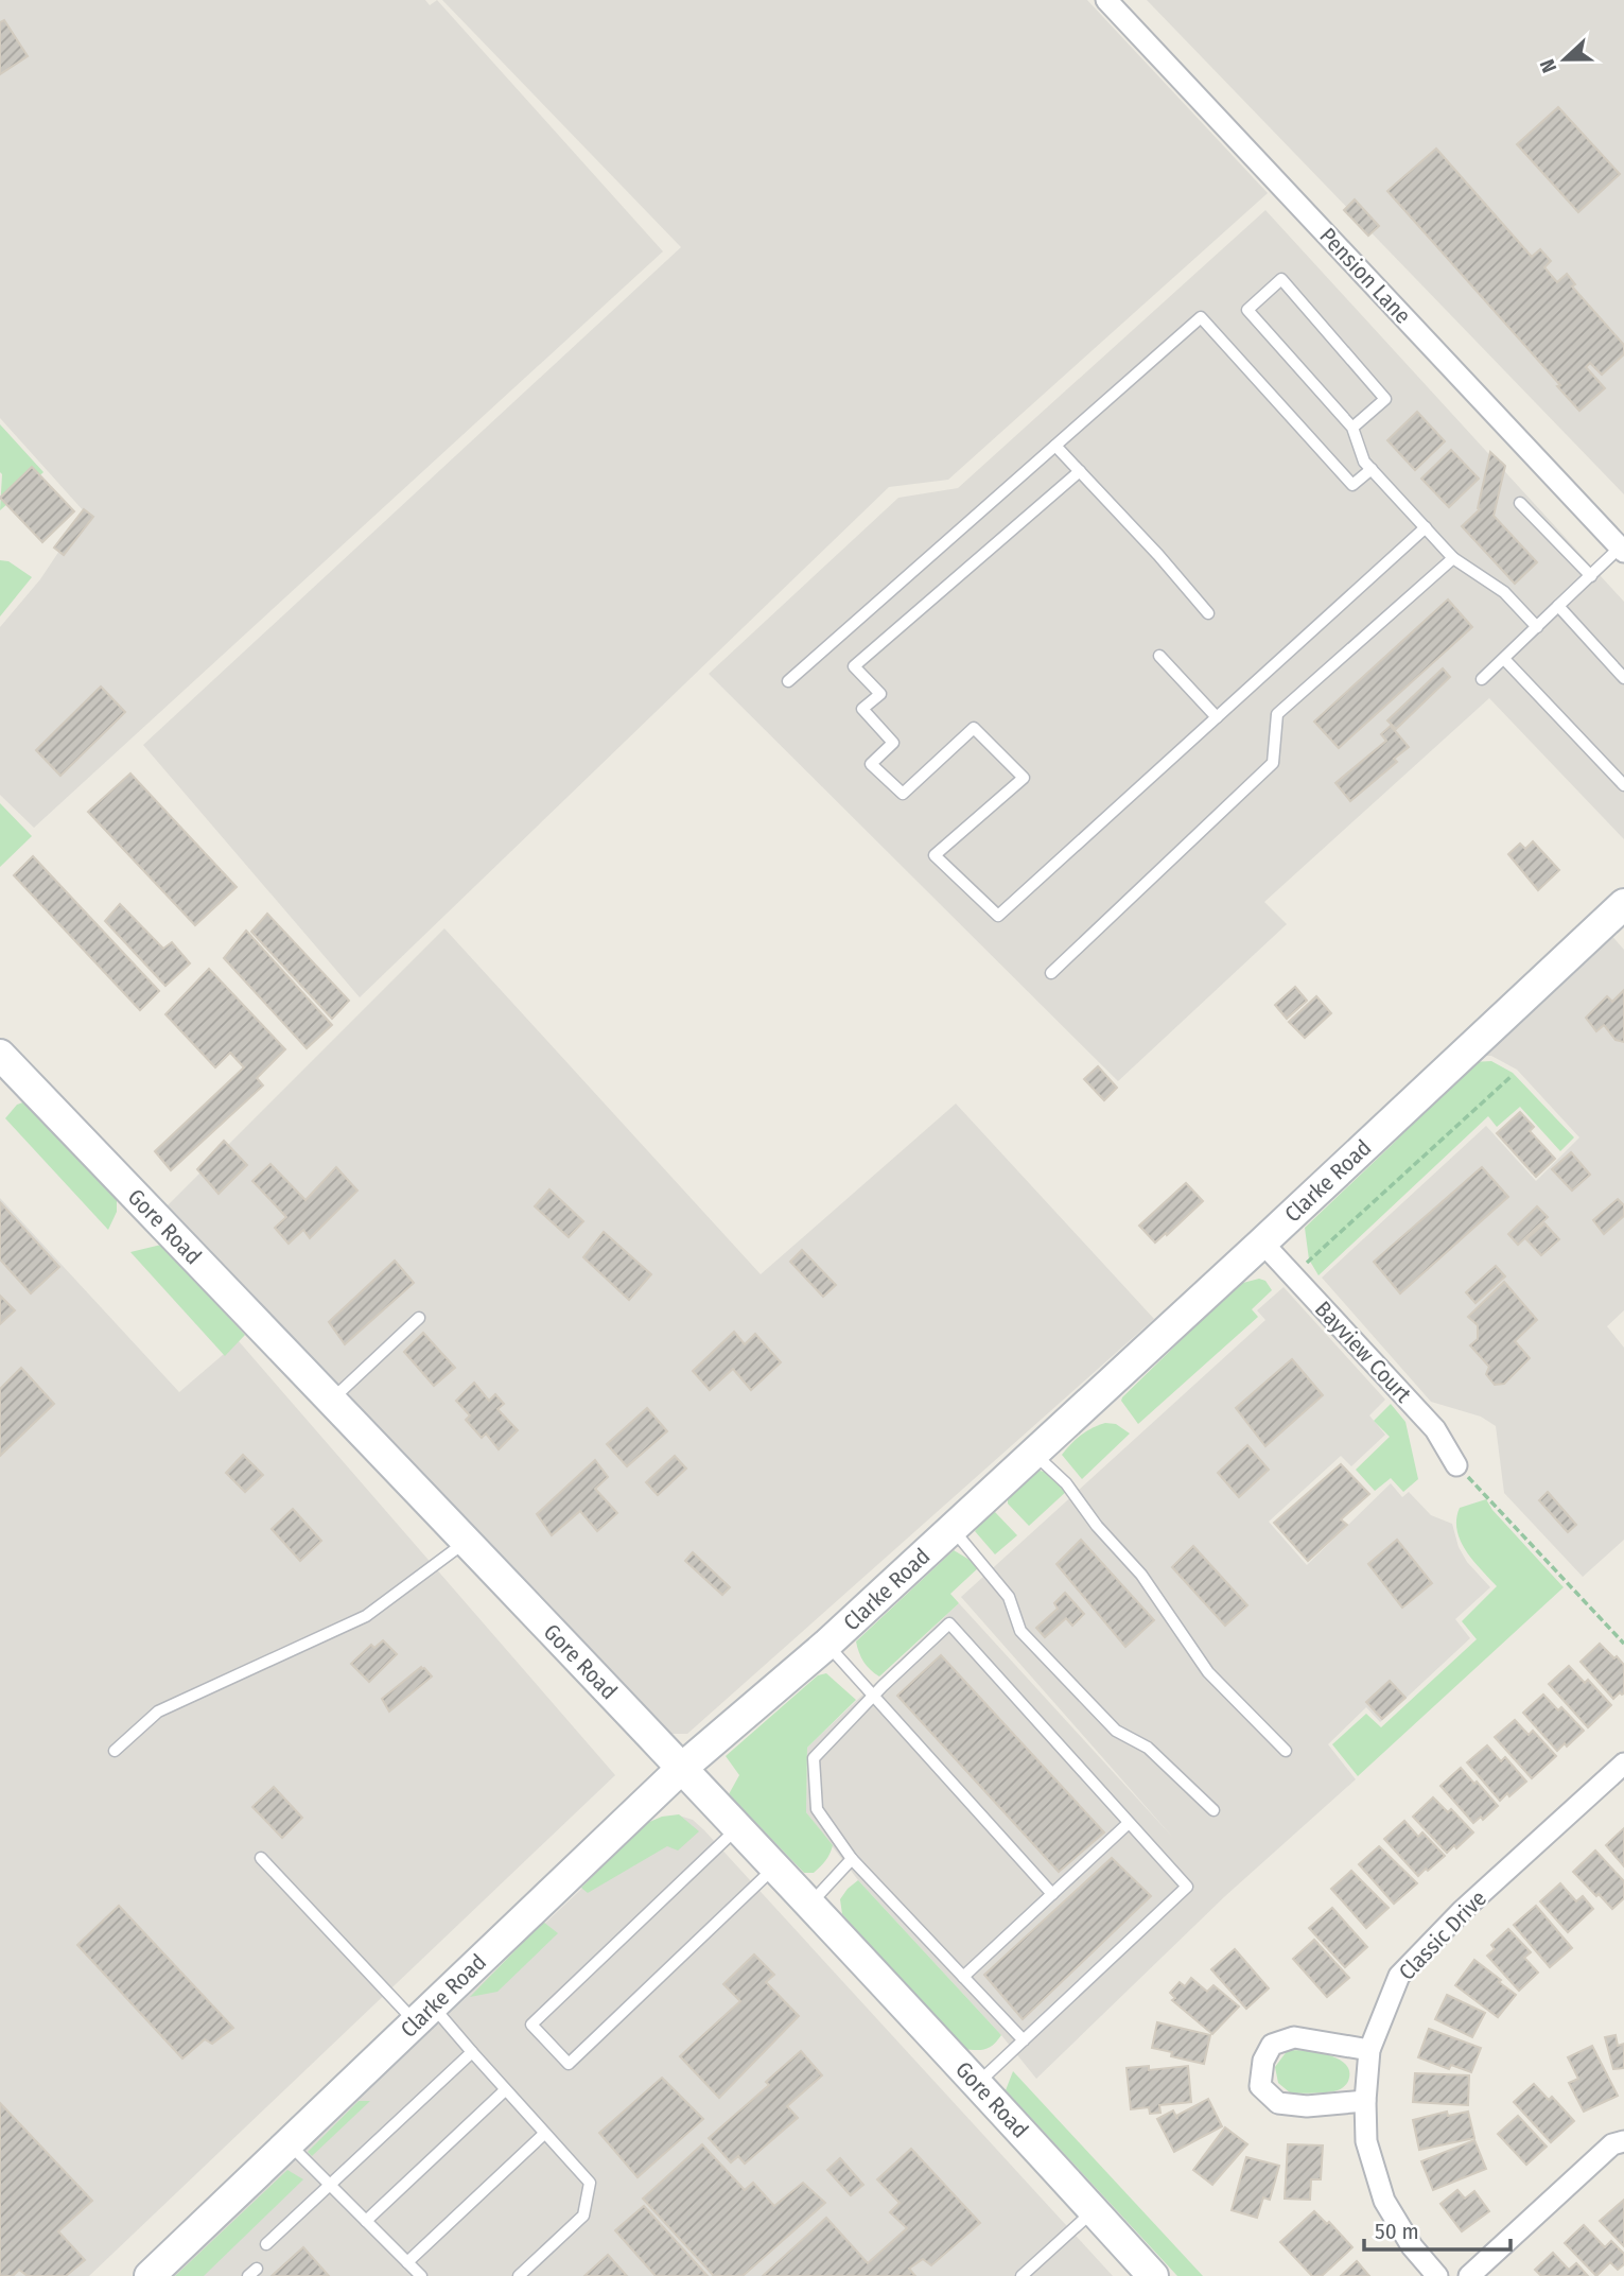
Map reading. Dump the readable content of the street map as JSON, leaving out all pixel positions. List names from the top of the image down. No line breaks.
{"streets":{"main road":["Clarke Road","Gore Road"],"street":["Pension Lane","Bayview Court","Classic Drive"]},"crossings":[["Clarke Road","Gore Road"],["Clarke Road","Bayview Court"]],"scale_bar":"50 m","north":"left"}
